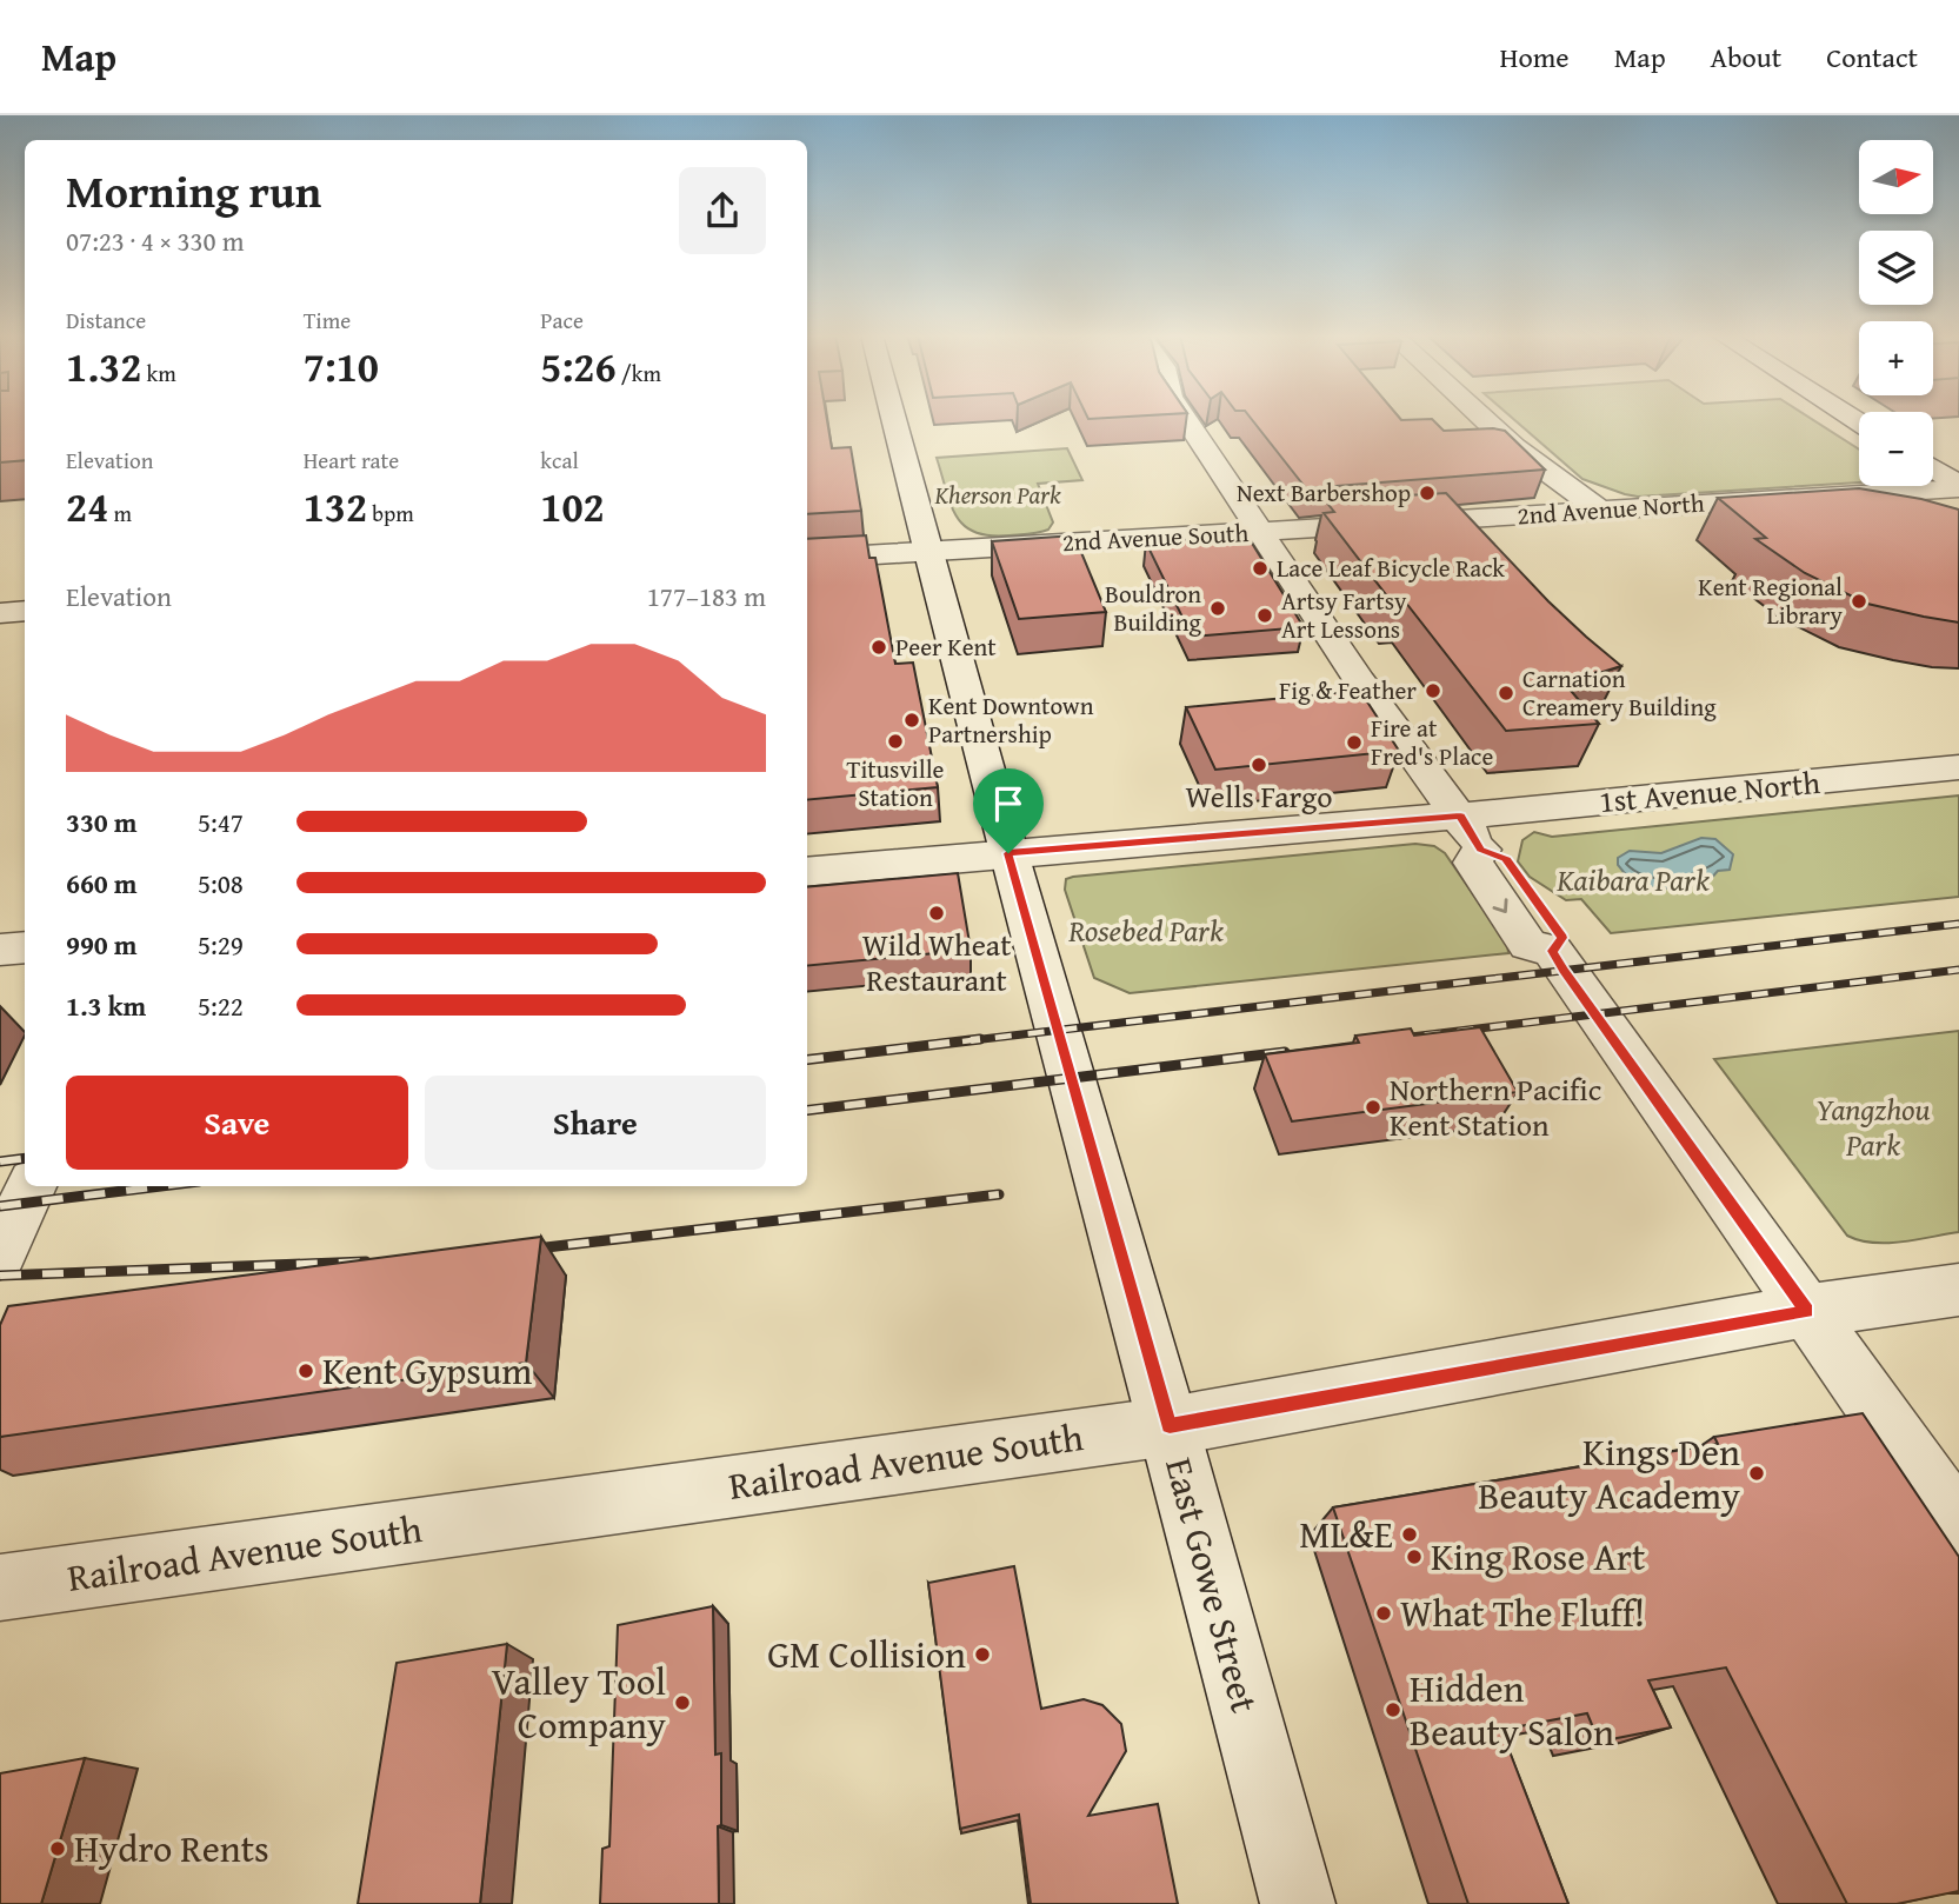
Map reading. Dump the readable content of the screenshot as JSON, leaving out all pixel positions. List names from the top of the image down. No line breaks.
{"streets":{"street":["2nd Avenue North","2nd Avenue South","1st Avenue North","Railroad Avenue South","East Gowe Street"]},"crossings":[["2nd Avenue North","2nd Avenue South"],["2nd Avenue South","East Gowe Street"],["1st Avenue North","East Gowe Street"],["Railroad Avenue South","East Gowe Street"]],"parks":["Kherson Park","Kaibara Park","Rosebed Park","Yangzhou Park"],"places":["Next Barbershop","Lace Leaf Bicycle Rack","Kent Regional Library","Bouldron Building","Artsy Fartsy Art Lessons","Peer Kent","Fig & Feather","Carnation Creamery Building","Kent Downtown Partnership","Titusville Station","Fire at Fred's Place","Wells Fargo","Wild Wheat Restaurant","Northern Pacific Kent Station","Kent Gypsum","Kings Den Beauty Academy","ML&E","King Rose Art","What The Fluff!","GM Collision","Valley Tool Company","Hidden Beauty Salon","Hydro Rents"],"north":"right","page":{"header":"Map","nav":["Home","Map","About","Contact"],"map_buttons":["+","−"],"heading":["Morning run","07:23 · 4 × 330 m"],"stats":[["Distance","1.32 km"],["Time","7:10"],["Pace","5:26 /km"],["Elevation","24 m"],["Heart rate","132 bpm"],["kcal","102"]],"chart":["Elevation","177–183 m"],"list":[{"name":"330 m","note":"5:47"},{"name":"660 m","note":"5:08"},{"name":"990 m","note":"5:29"},{"name":"1.3 km","note":"5:22"}],"buttons":["Save","Share"]}}
